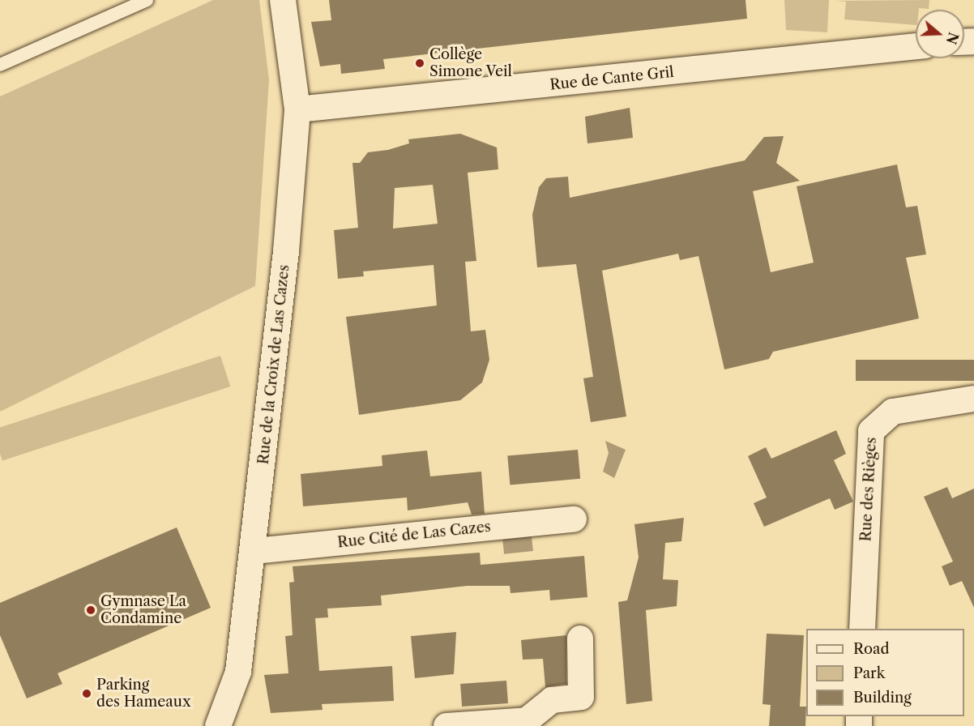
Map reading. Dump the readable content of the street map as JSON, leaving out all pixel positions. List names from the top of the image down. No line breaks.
{"streets":{"street":["Rue de Cante Gril","Rue de la Croix de Las Cazes","Rue des Rièges","Rue Cité de Las Cazes"]},"crossings":[["Rue de Cante Gril","Rue de la Croix de Las Cazes"],["Rue de la Croix de Las Cazes","Rue Cité de Las Cazes"]],"places":["Collège Simone Veil","Gymnase La Condamine","Parking des Hameaux"],"legend":["Road","Park","Building"],"north":"right"}
